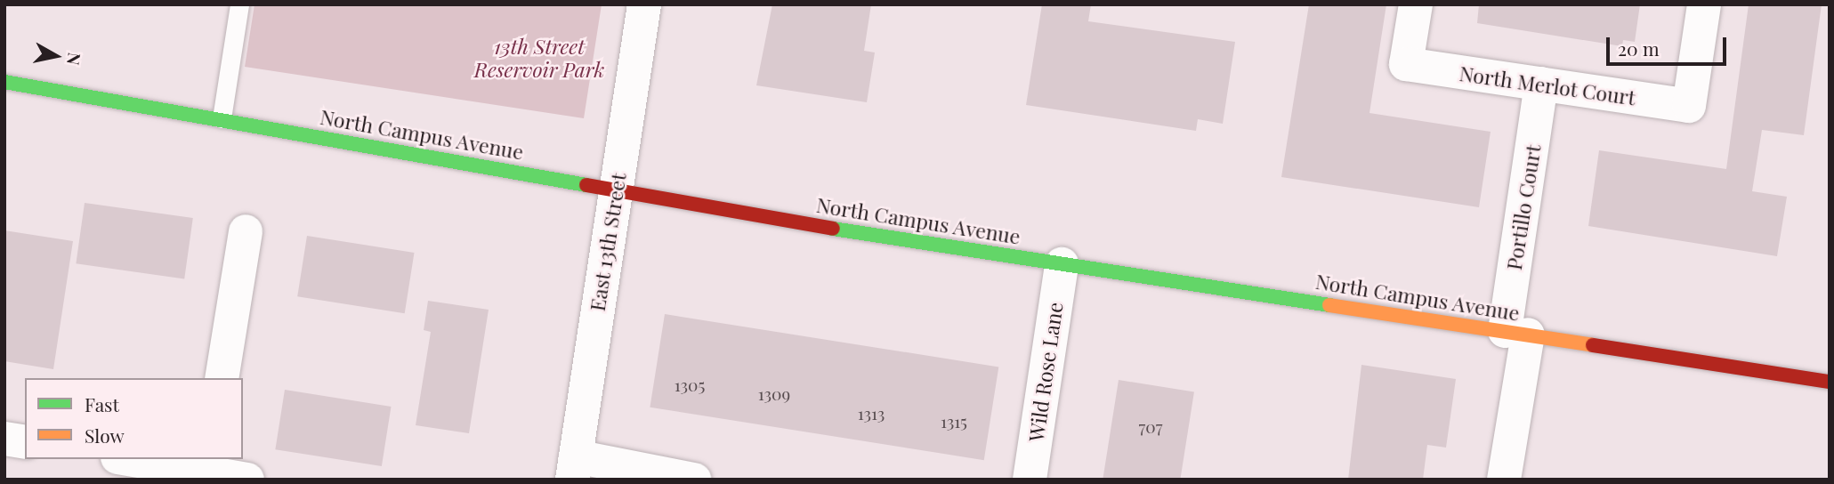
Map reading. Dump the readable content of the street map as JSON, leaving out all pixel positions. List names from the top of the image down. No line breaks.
{"streets":{"main road":["North Campus Avenue"],"street":["North Merlot Court","Portillo Court","East 13th Street","Wild Rose Lane"]},"crossings":[["North Merlot Court","Portillo Court"],["North Campus Avenue","Portillo Court"],["North Campus Avenue","East 13th Street"],["North Campus Avenue","Wild Rose Lane"]],"parks":["13th Street Reservoir Park"],"house_numbers":["1305","1309","1313","1315","707"],"legend":["Fast","Slow"],"scale_bar":"20 m","north":"right"}
